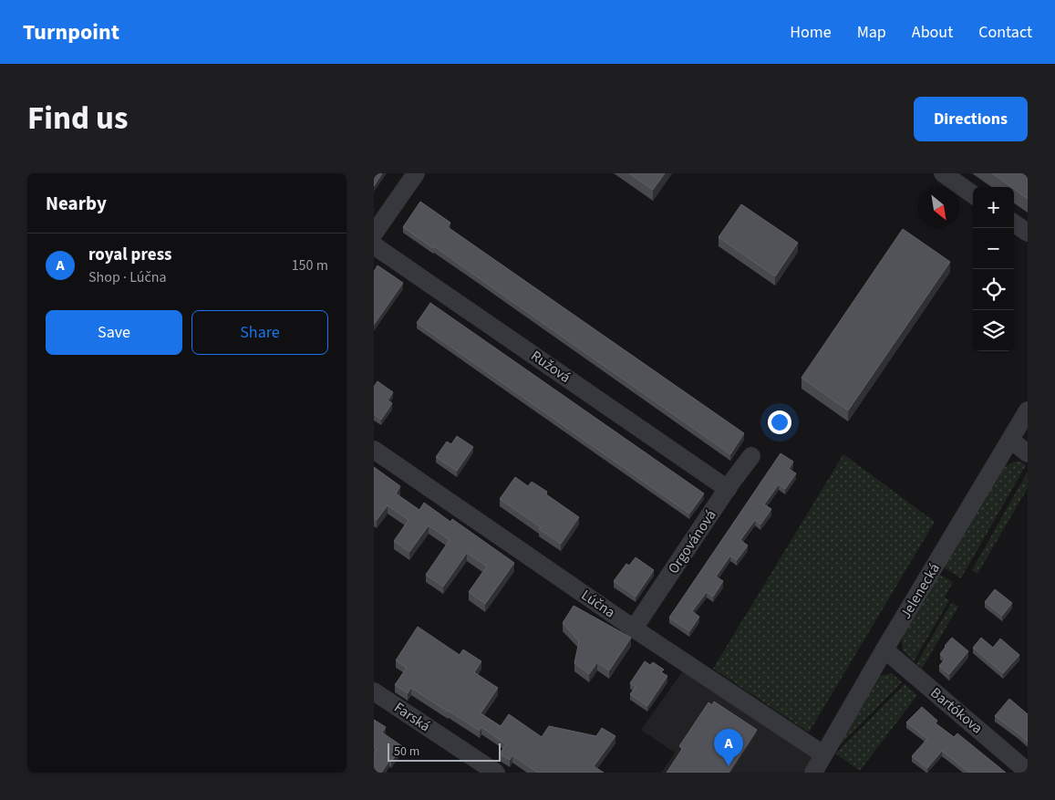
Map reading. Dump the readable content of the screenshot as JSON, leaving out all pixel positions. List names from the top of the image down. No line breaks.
{"streets":{"street":["Ružová","Orgovánová","Jelenecká","Lúčna","Bartókova","Farská"]},"crossings":[["Ružová","Orgovánová"],["Orgovánová","Lúčna"],["Jelenecká","Lúčna"],["Jelenecká","Bartókova"]],"scale_bar":"50 m","north":"bottom right","page":{"header":"Turnpoint","nav":["Home","Map","About","Contact"],"title":"Find us","buttons":["Directions",["Save","Share"]],"heading":"Nearby","map_buttons":["+","−"],"list":[{"mark":"A","name":"royal press","note":"Shop · Lúčna","value":"150 m"}],"pins":"A","scale":"50 m"}}
